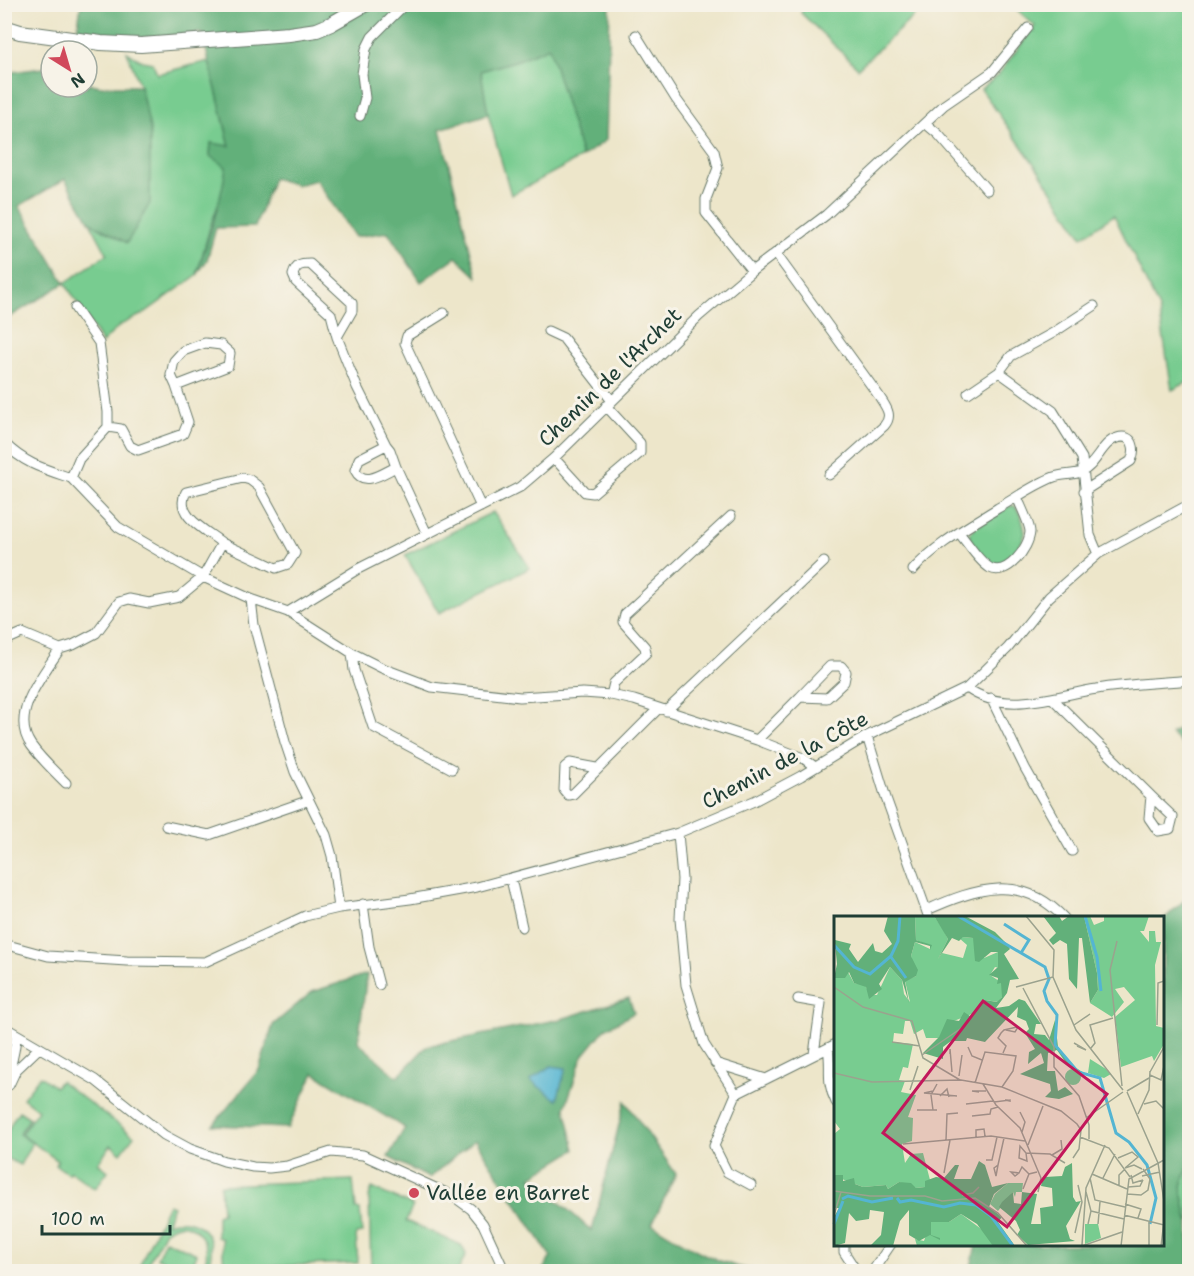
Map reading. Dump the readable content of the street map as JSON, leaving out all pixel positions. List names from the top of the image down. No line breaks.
{"streets":{"street":["Chemin de l'Archet","Chemin de la Côte"]},"places":["Vallée en Barret"],"scale_bar":"100 m","north":"bottom right"}
